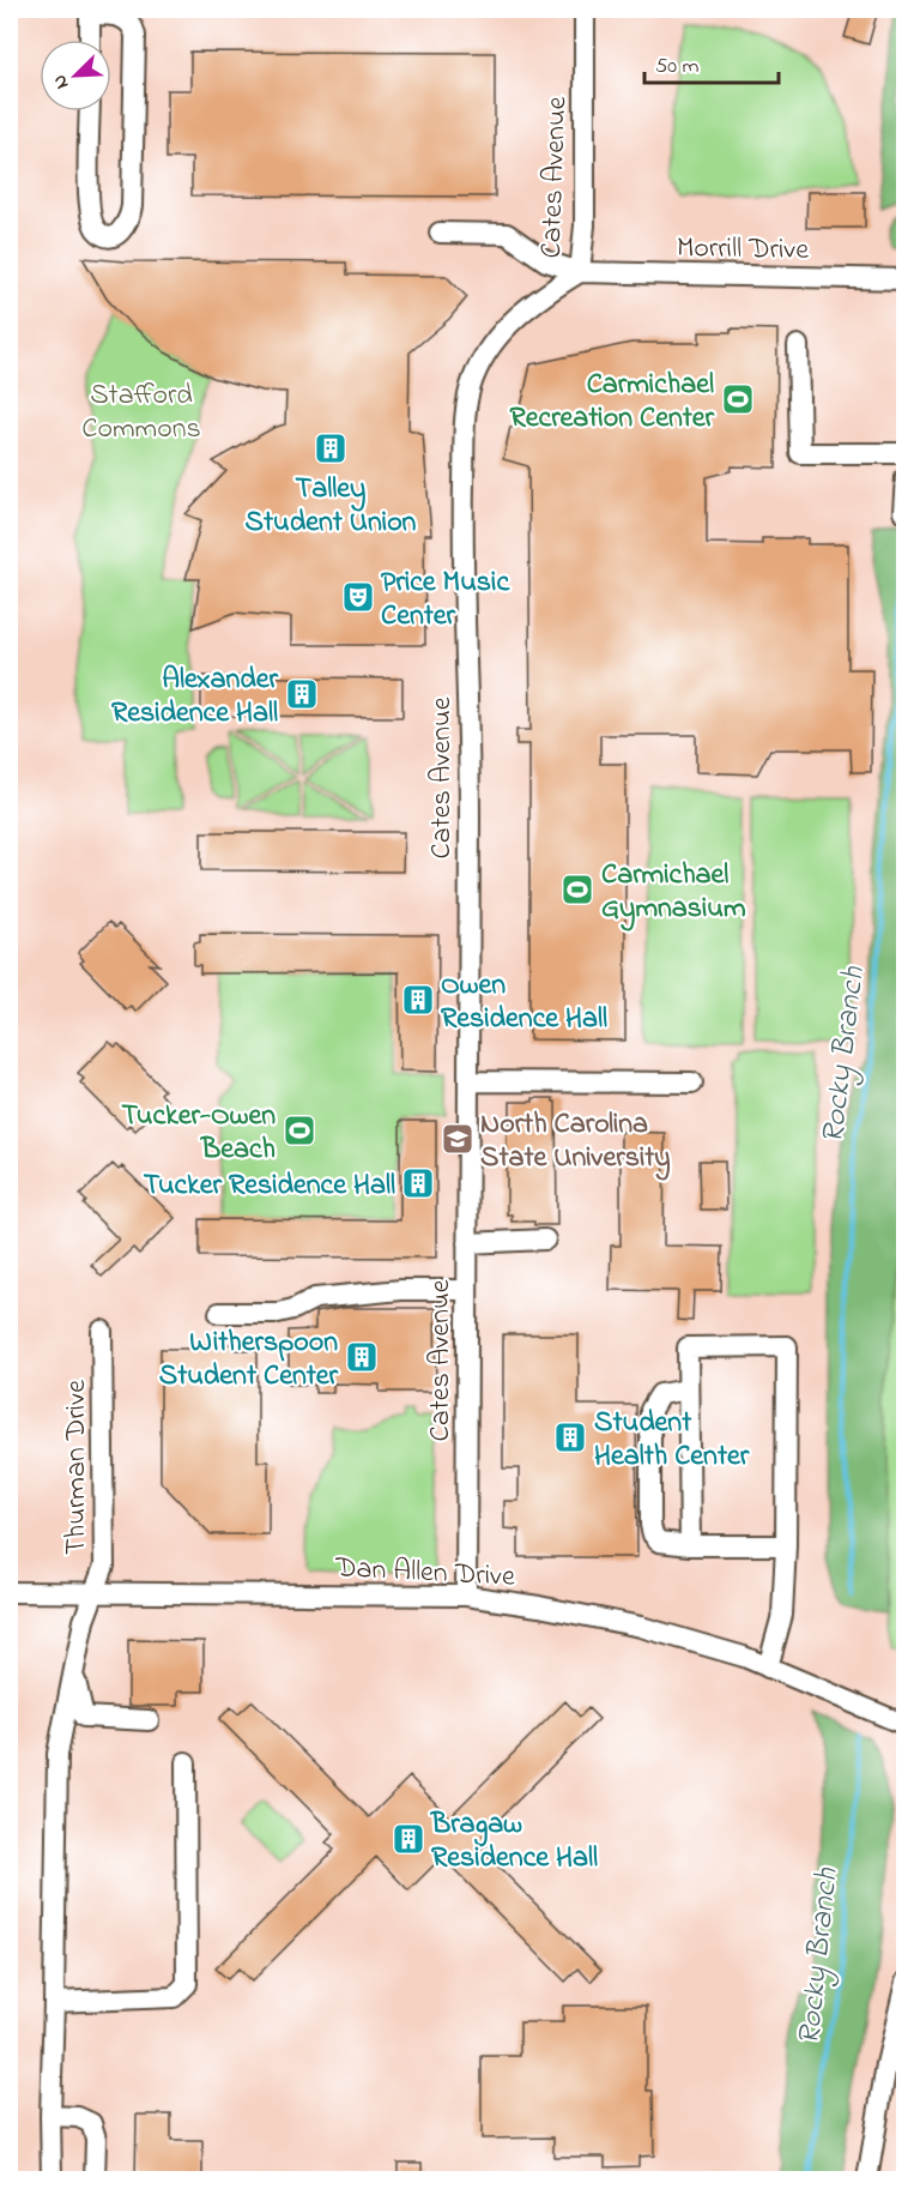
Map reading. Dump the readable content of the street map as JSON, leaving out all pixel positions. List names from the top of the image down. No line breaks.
{"streets":{"street":["Cates Avenue","Morrill Drive","Thurman Drive","Dan Allen Drive"]},"crossings":[["Cates Avenue","Morrill Drive"],["Cates Avenue","Dan Allen Drive"],["Thurman Drive","Dan Allen Drive"]],"water":["Rocky Branch"],"parks":["Stafford Commons"],"places":{"sports":["Carmichael Recreation Center","Carmichael Gymnasium","Tucker-Owen Beach"],"building":["Talley Student Union","Alexander Residence Hall","Owen Residence Hall","Tucker Residence Hall","Witherspoon Student Center","Student Health Center","Bragaw Residence Hall"],"theatre":["Price Music Center"],"school or university":["North Carolina State University"]},"scale_bar":"50 m","north":"bottom left"}
